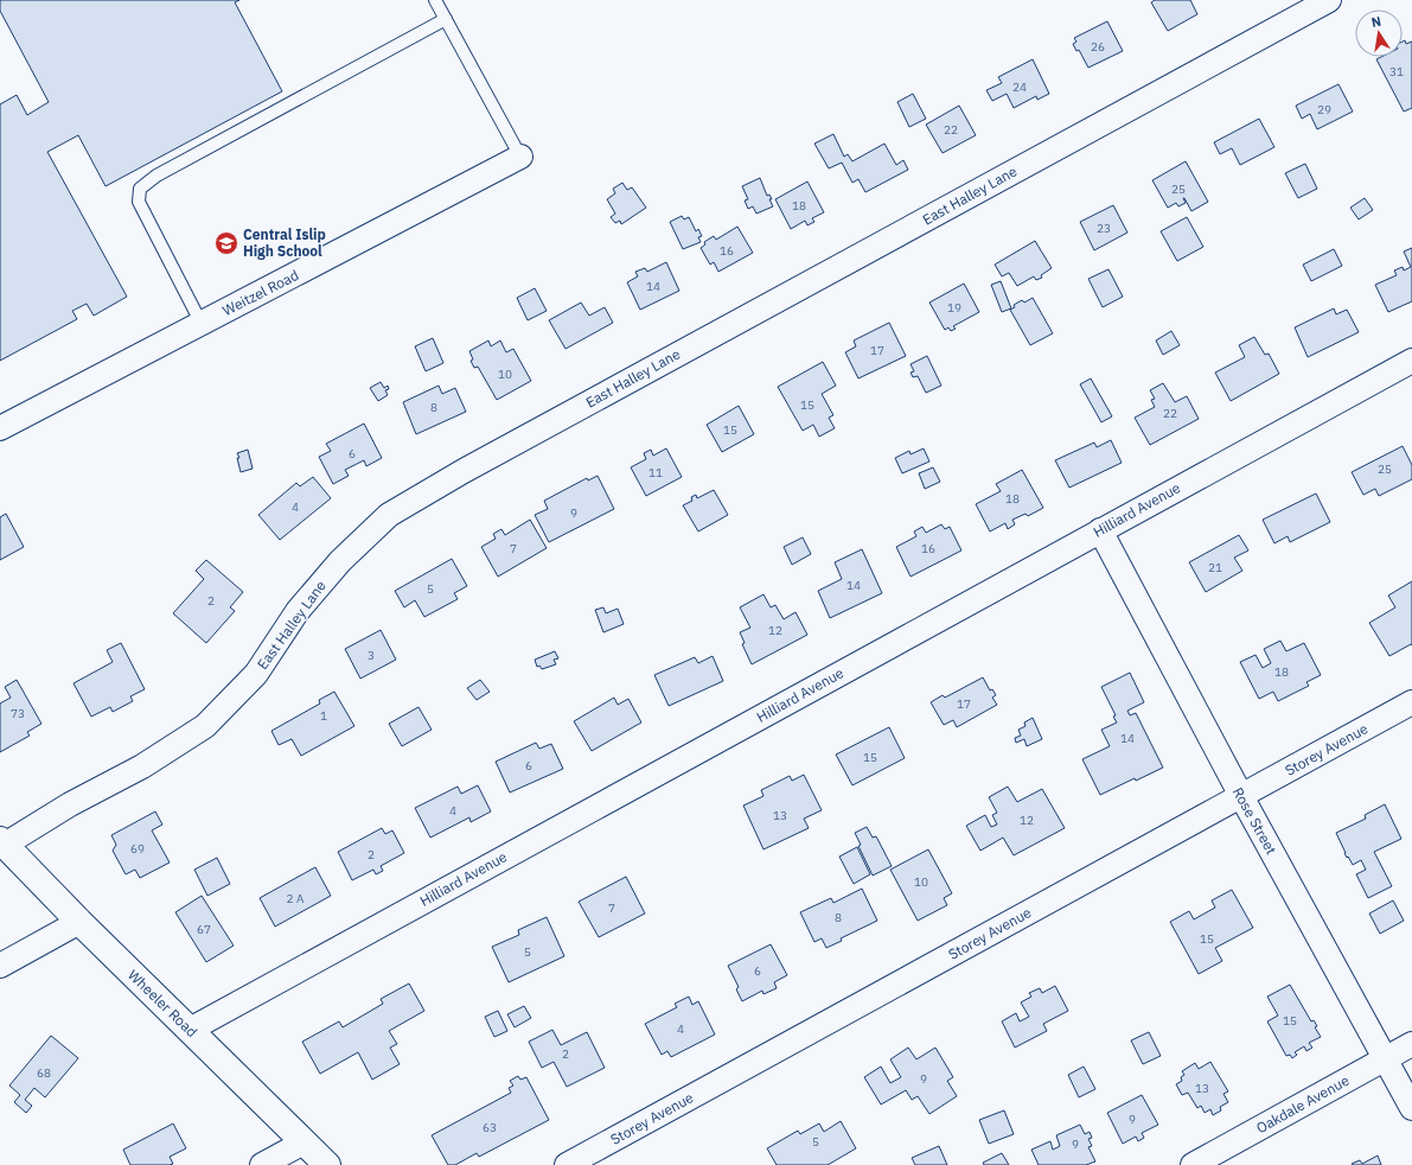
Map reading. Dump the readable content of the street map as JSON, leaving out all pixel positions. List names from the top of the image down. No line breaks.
{"streets":{"main road":["Wheeler Road"],"street":["East Halley Lane","Weitzel Road","Hilliard Avenue","Storey Avenue","Rose Street","Oakdale Avenue"]},"crossings":[["East Halley Lane","Wheeler Road"],["Hilliard Avenue","Rose Street"],["Hilliard Avenue","Wheeler Road"],["Storey Avenue","Rose Street"],["Rose Street","Oakdale Avenue"]],"places":{"school or university":["Central Islip High School"]},"house_numbers":["26","31","24","29","22","25","18","23","16","14","19","17","10","15","8","22","15","6","25","11","18","4","9","7","16","21","14","5","2","12","3","18","17","73","1","14","15","6","4","13","12","69","2","10","2 A","7","8","67","15","5","6","15","4","2","68","9","13","9","63","5","9"],"north":"top"}
